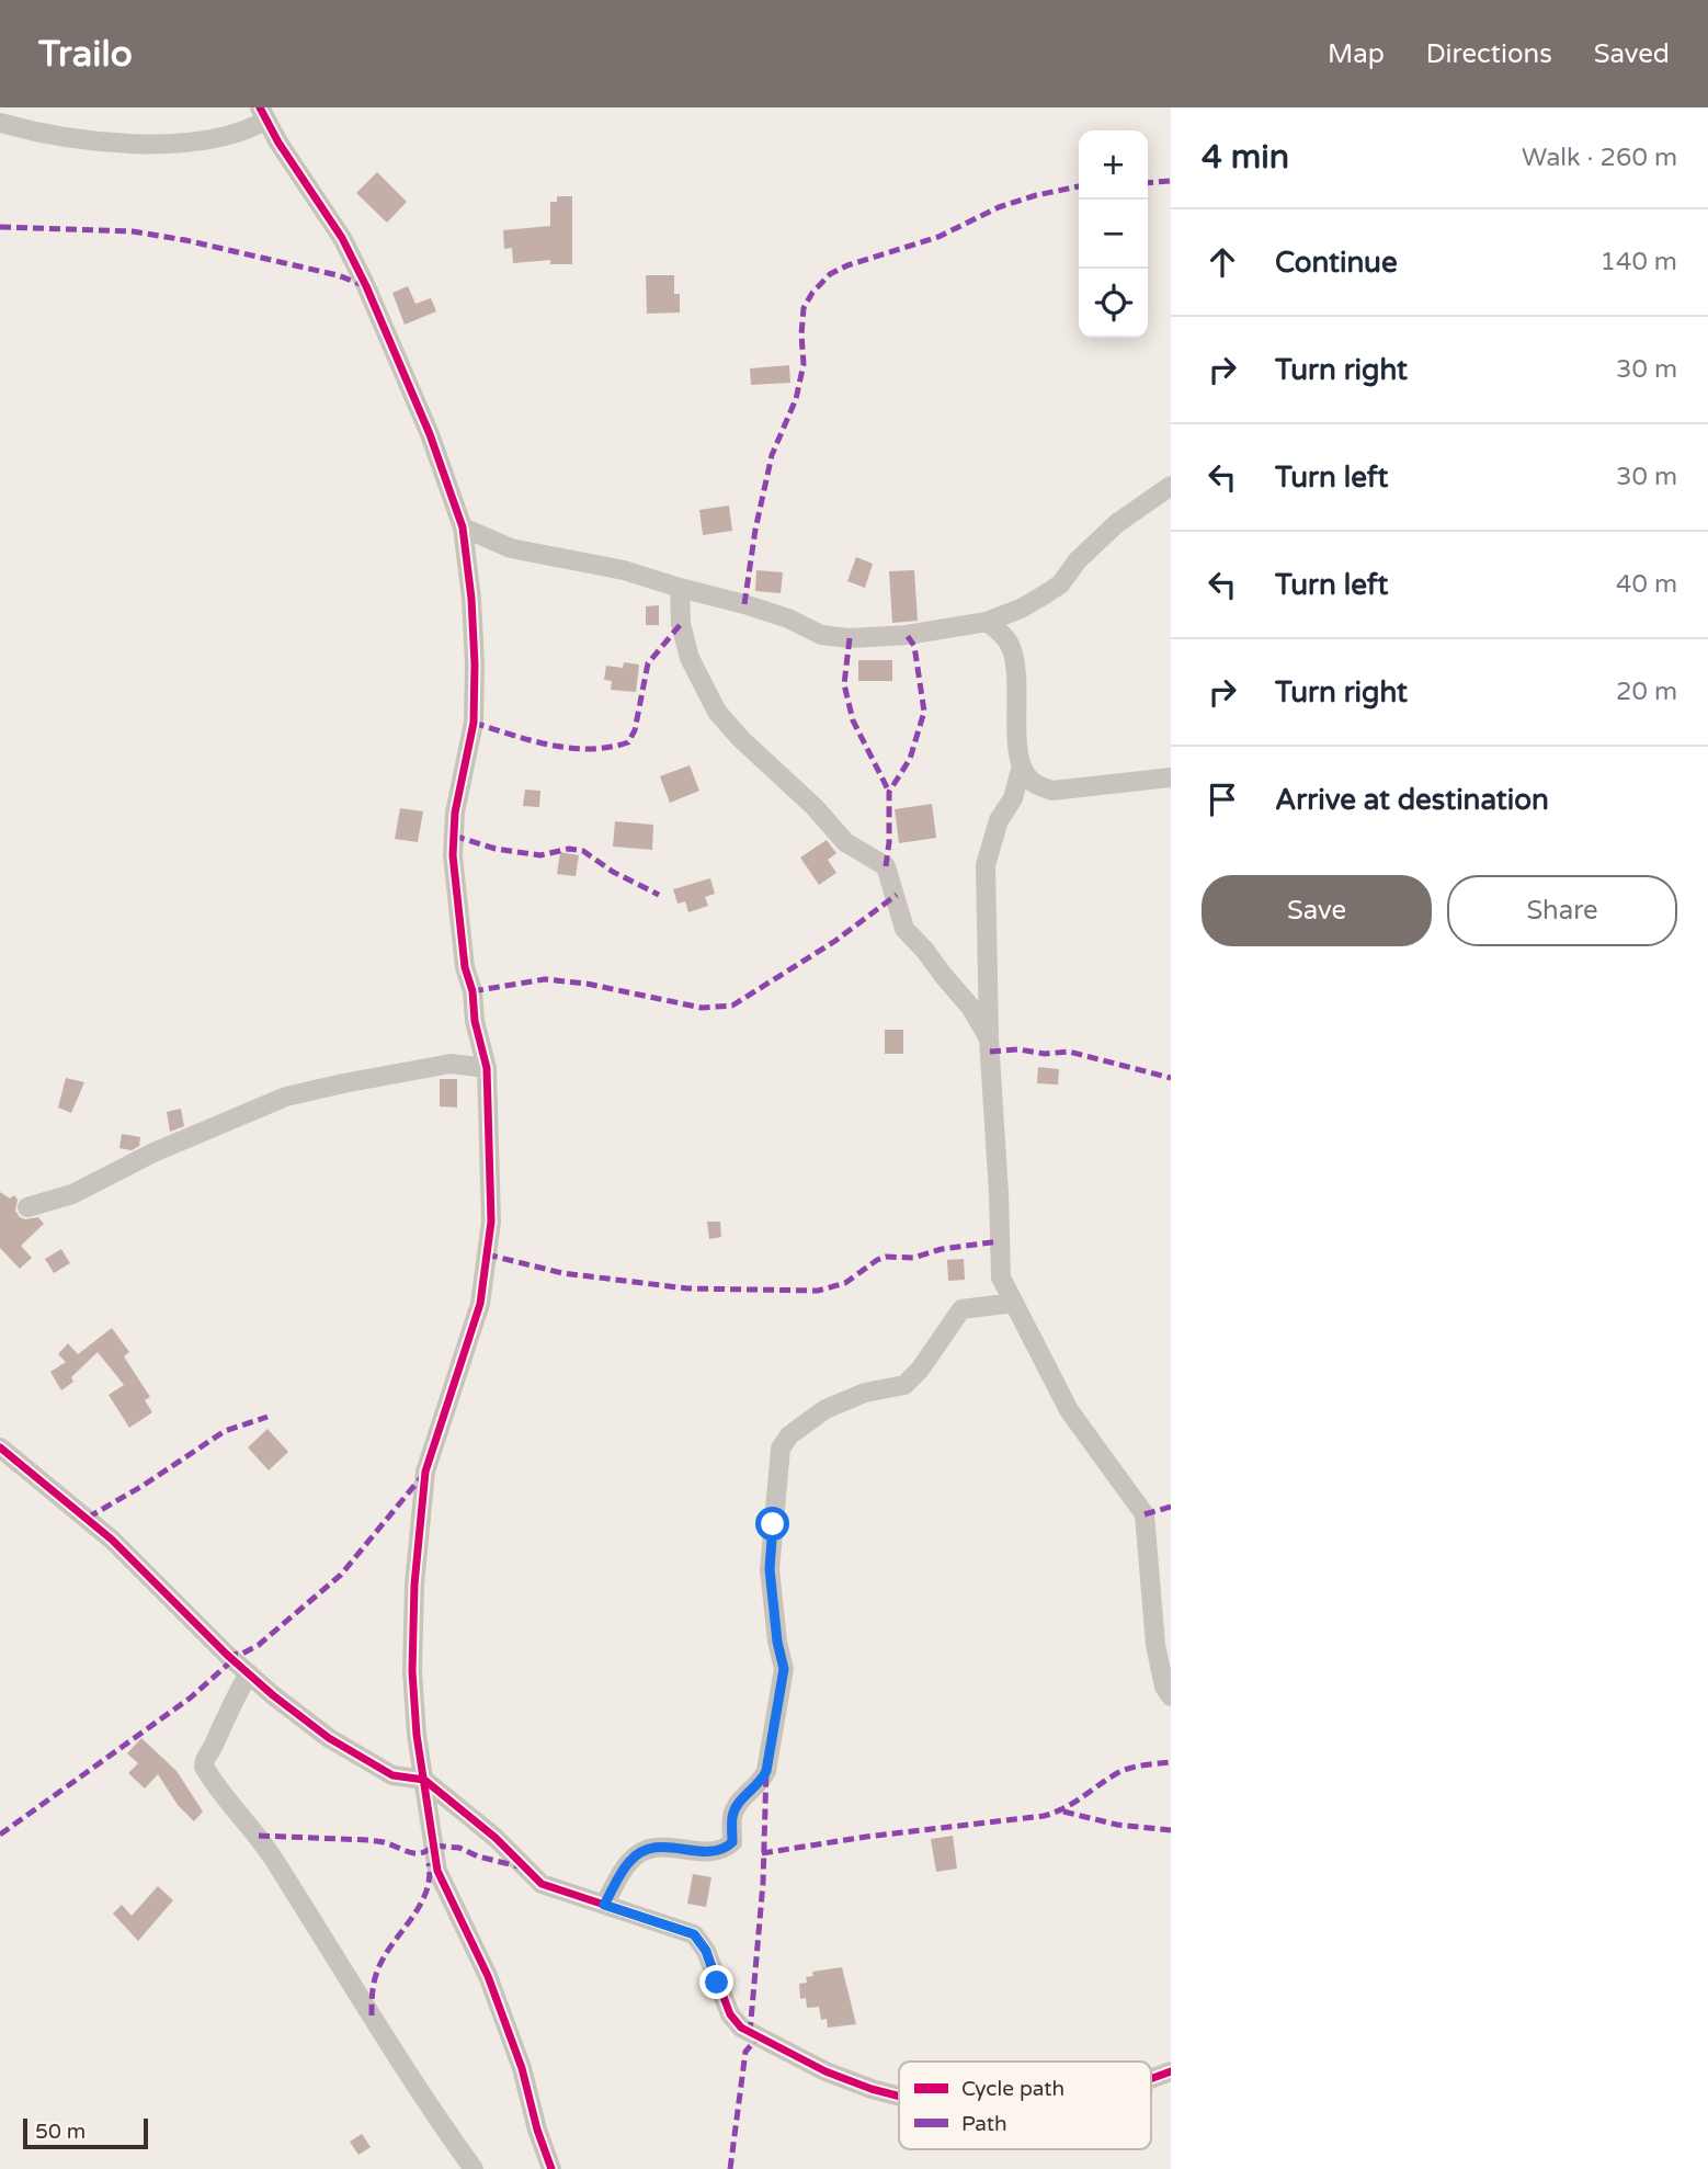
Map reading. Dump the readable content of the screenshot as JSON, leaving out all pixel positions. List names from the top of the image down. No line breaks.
{"legend":["Cycle path","Path"],"scale_bar":"50 m","page":{"header":"Trailo","nav":["Map","Directions","Saved"],"heading":["4 min","Walk · 260 m"],"map_buttons":["+","−"],"list":[["Continue","140 m"],["Turn right","30 m"],["Turn left","30 m"],["Turn left","40 m"],["Turn right","20 m"],"Arrive at destination"],"buttons":["Save","Share"],"scale":"50 m"}}
